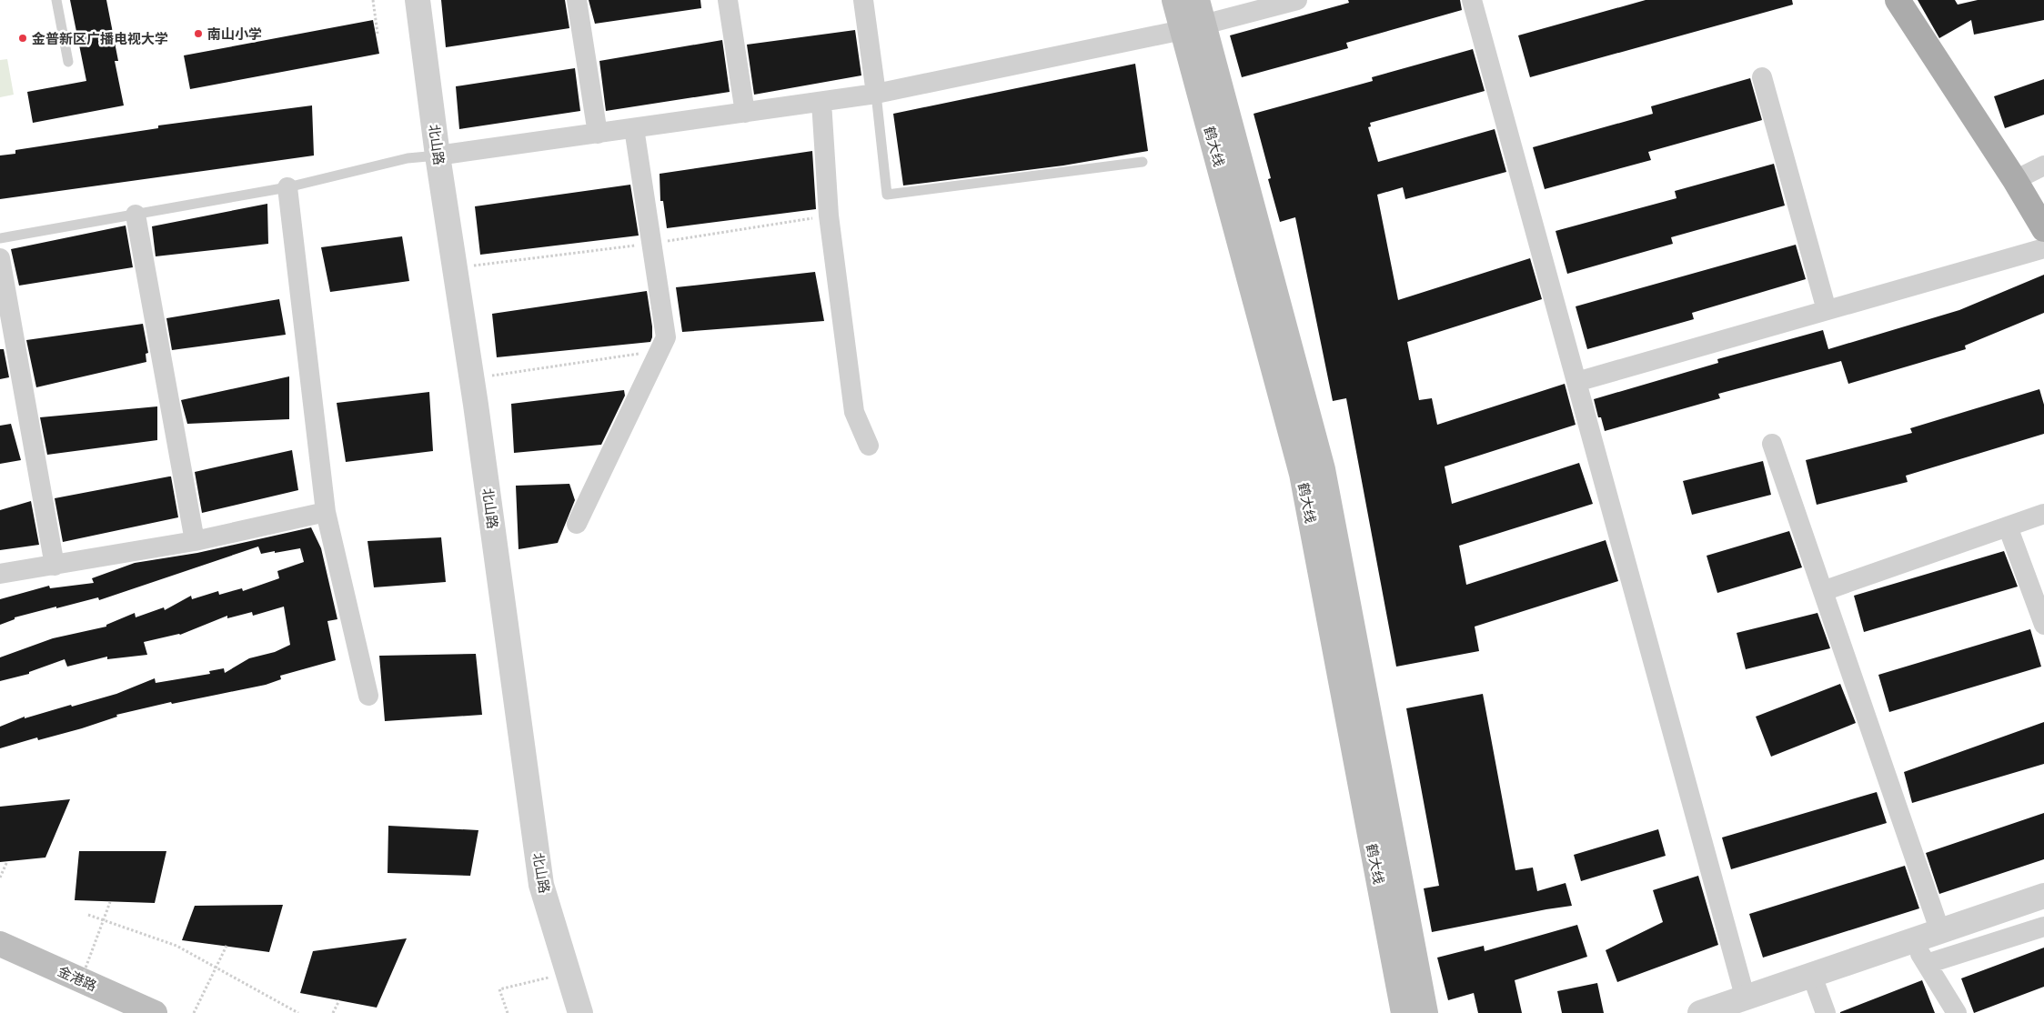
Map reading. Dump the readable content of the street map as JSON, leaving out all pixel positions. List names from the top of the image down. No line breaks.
{"streets":{"main road":["鹤大线","金港路"],"street":["北山路"]},"places":["南山小学","金普新区广播电视大学"]}
